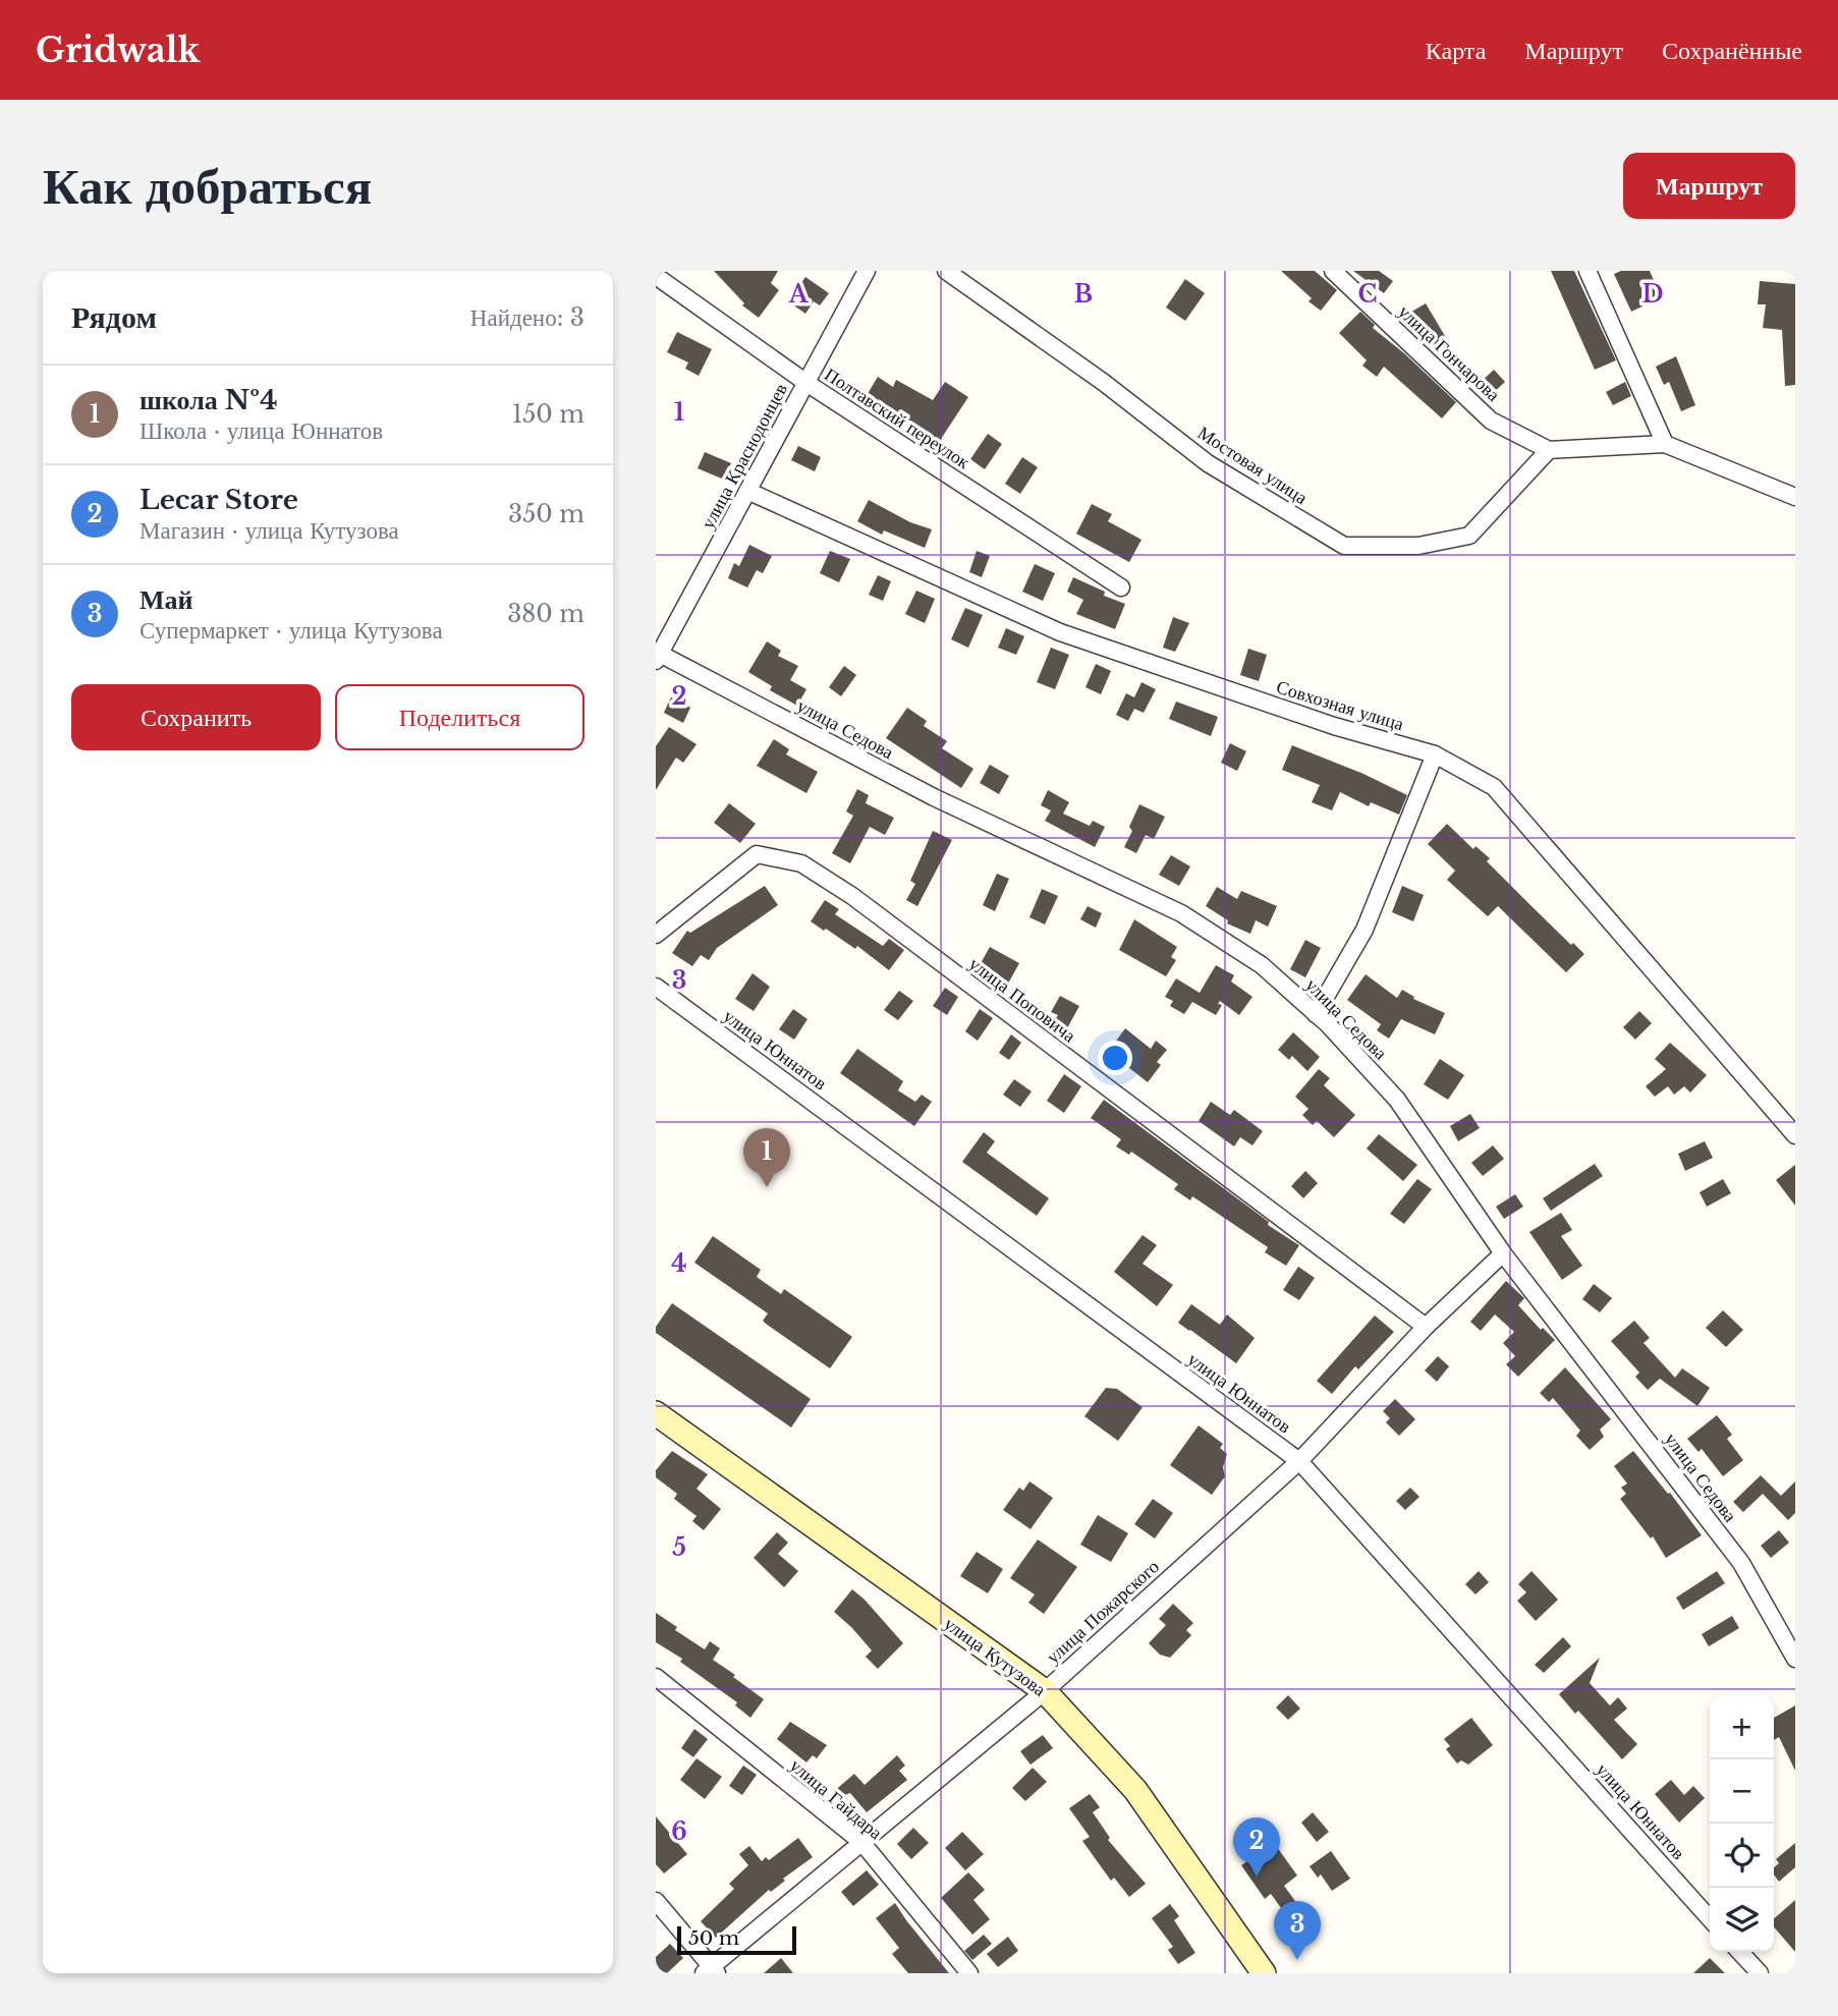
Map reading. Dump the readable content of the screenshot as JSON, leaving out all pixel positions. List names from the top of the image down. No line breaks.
{"streets":{"main road":["улица Кутузова"],"street":["улица Гончарова","Полтавский переулок","улица Краснодонцев","Мостовая улица","Совхозная улица","улица Седова","улица Поповича","улица Юннатов","улица Пожарского","улица Гайдара"]},"crossings":[["улица Гончарова","Мостовая улица"],["Полтавский переулок","улица Краснодонцев"],["улица Краснодонцев","Совхозная улица"],["улица Краснодонцев","улица Седова"],["улица Седова","улица Пожарского"],["улица Поповича","улица Пожарского"],["улица Юннатов","улица Пожарского"],["улица Пожарского","улица Кутузова"],["улица Пожарского","улица Гайдара"]],"scale_bar":"50 m","page":{"header":"Gridwalk","nav":["Карта","Маршрут","Сохранённые"],"buttons":["Маршрут",["Сохранить","Поделиться"]],"title":"Как добраться","heading":["Рядом","Найдено: 3"],"list":[{"mark":"1","name":"школа №4","note":"Школа · улица Юннатов","value":"150 m"},{"mark":"2","name":"Lecar Store","note":"Магазин · улица Кутузова","value":"350 m"},{"mark":"3","name":"Май","note":"Супермаркет · улица Кутузова","value":"380 m"}],"pins":["1","2","3"],"map_buttons":["+","−"],"scale":"50 m"},"grid":{"columns":["A","B","C","D"],"rows":["1","2","3","4","5","6"]}}
